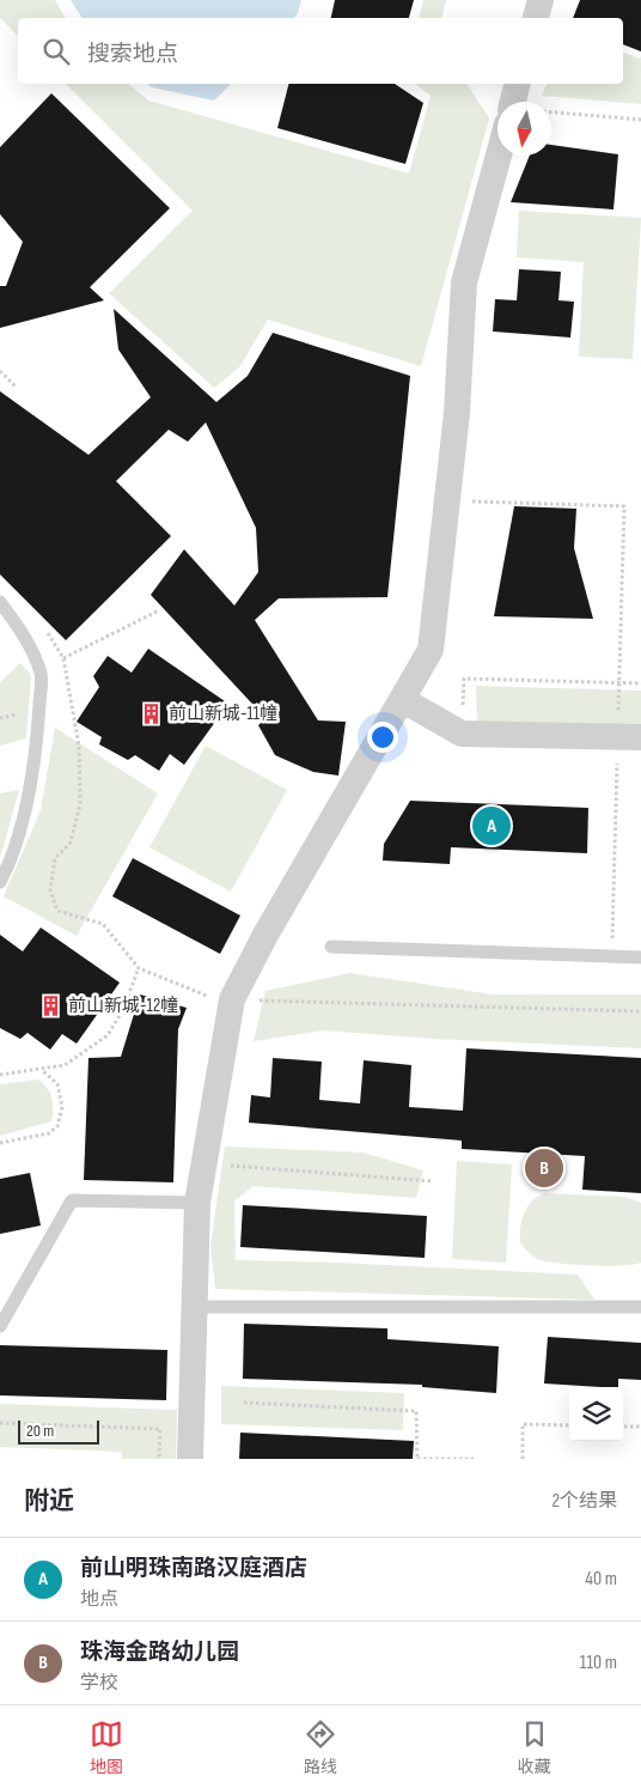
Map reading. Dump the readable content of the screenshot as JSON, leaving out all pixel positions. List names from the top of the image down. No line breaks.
{"places":{"building":["前山新城-11幢","前山新城-12幢"]},"scale_bar":"20 m","north":"bottom","page":{"search":"搜索地点","pins":["A","B"],"scale":"20 m","heading":["附近","2个结果"],"list":[{"mark":"A","name":"前山明珠南路汉庭酒店","note":"地点","value":"40 m"},{"mark":"B","name":"珠海金路幼儿园","note":"学校","value":"110 m"}],"nav":["地图","路线","收藏"]}}
